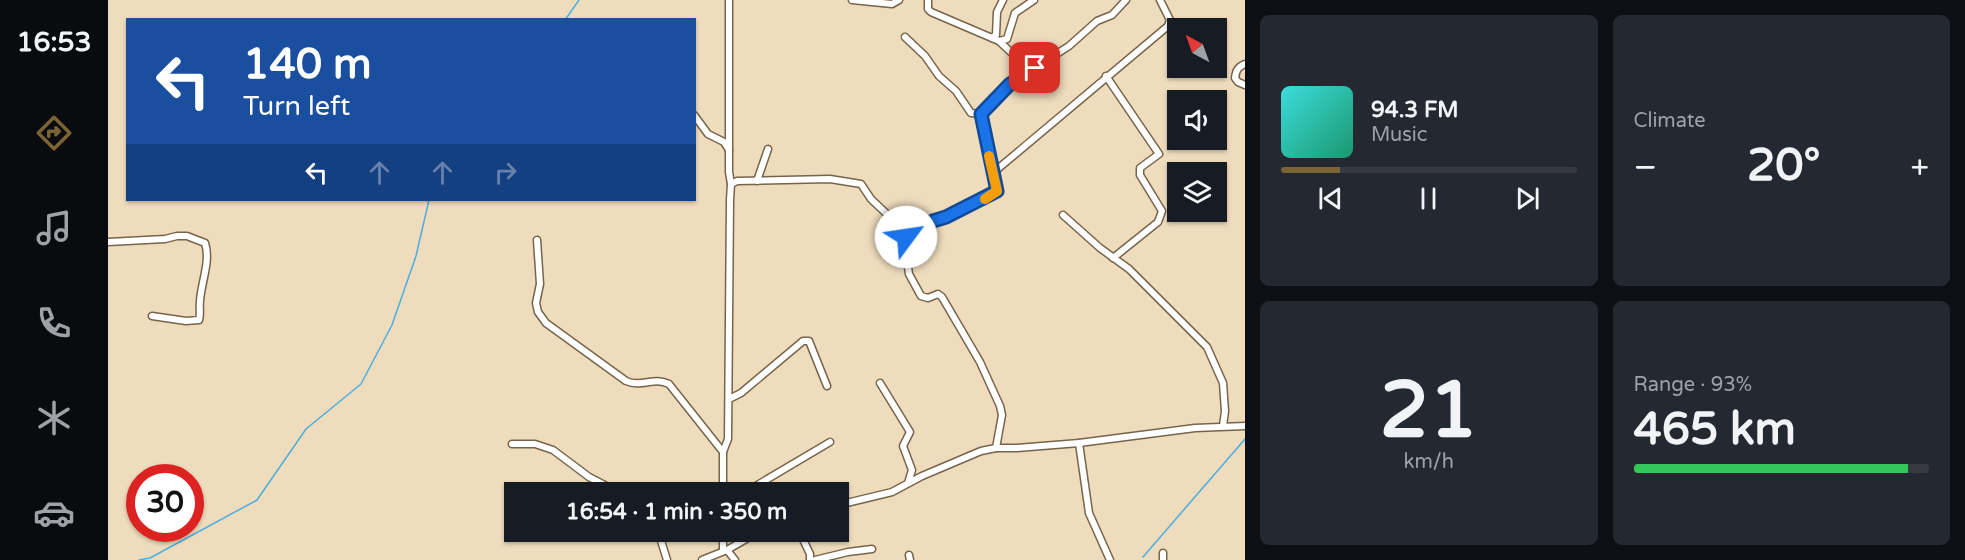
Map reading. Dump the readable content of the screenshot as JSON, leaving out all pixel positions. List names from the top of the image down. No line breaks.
{"north":"top left","page":{"tabs":"16:53","tile":["Climate",["21","km/h"],["Range · 93%","465 km"]],"turn":["140 m","Turn left"],"song":["94.3 FM","Music"],"heat":["−","20°","+"],"limit":"30","trip":"16:54 · 1 min · 350 m"}}
